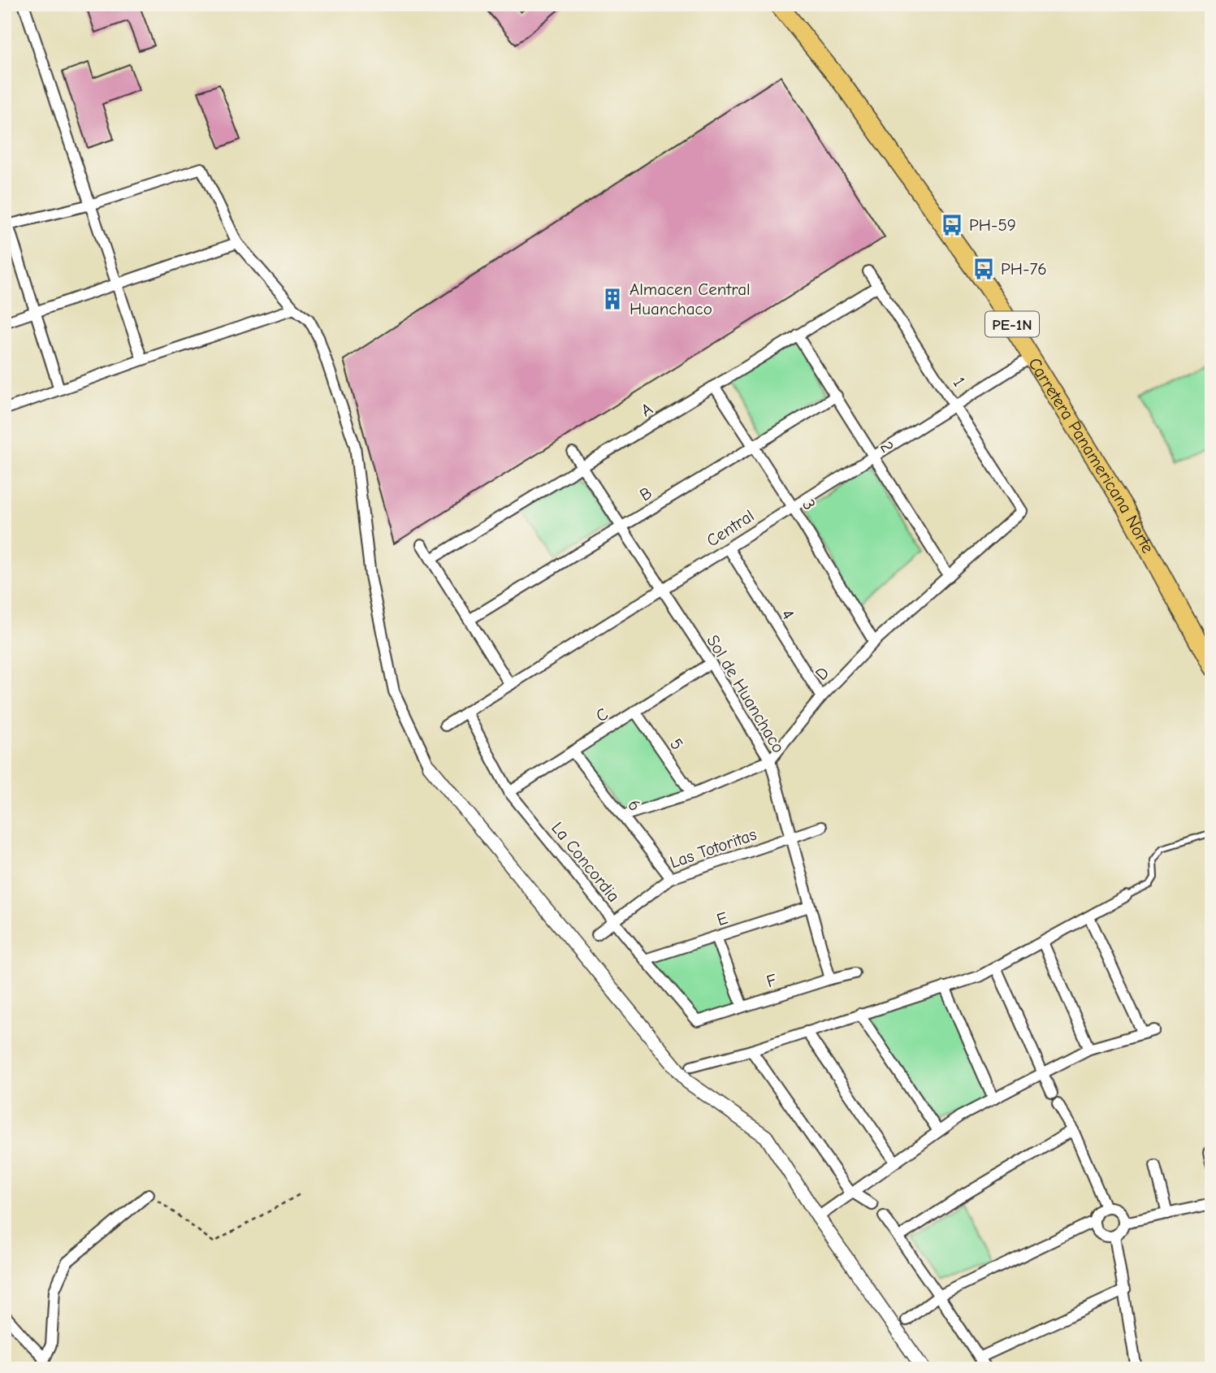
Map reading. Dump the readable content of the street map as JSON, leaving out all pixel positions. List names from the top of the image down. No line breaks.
{"streets":{"highway":["PE-1N","Carretera Panamericana Norte"],"street":["1","A","2","B","3","Central","4","D","Sol de Huanchaco","C","5","6","Las Totoritas","La Concordia","E","F"]},"crossings":[["1","A"],["1","Central"],["1","D"],["A","2"],["A","3"],["A","Sol de Huanchaco"],["2","B"],["2","Central"],["2","D"],["Carretera Panamericana Norte","Central"],["B","3"],["B","Sol de Huanchaco"],["3","Central"],["3","D"],["Central","4"],["Central","Sol de Huanchaco"],["Central","La Concordia"],["4","D"],["D","Sol de Huanchaco"],["D","5"],["D","6"],["Sol de Huanchaco","C"],["Sol de Huanchaco","Las Totoritas"],["Sol de Huanchaco","E"],["Sol de Huanchaco","F"],["C","5"],["C","6"],["C","La Concordia"],["6","Las Totoritas"],["Las Totoritas","La Concordia"],["La Concordia","E"],["La Concordia","F"]],"places":{"bus stop":["PH-59","PH-76"],"building":["Almacen Central Huanchaco"]}}
